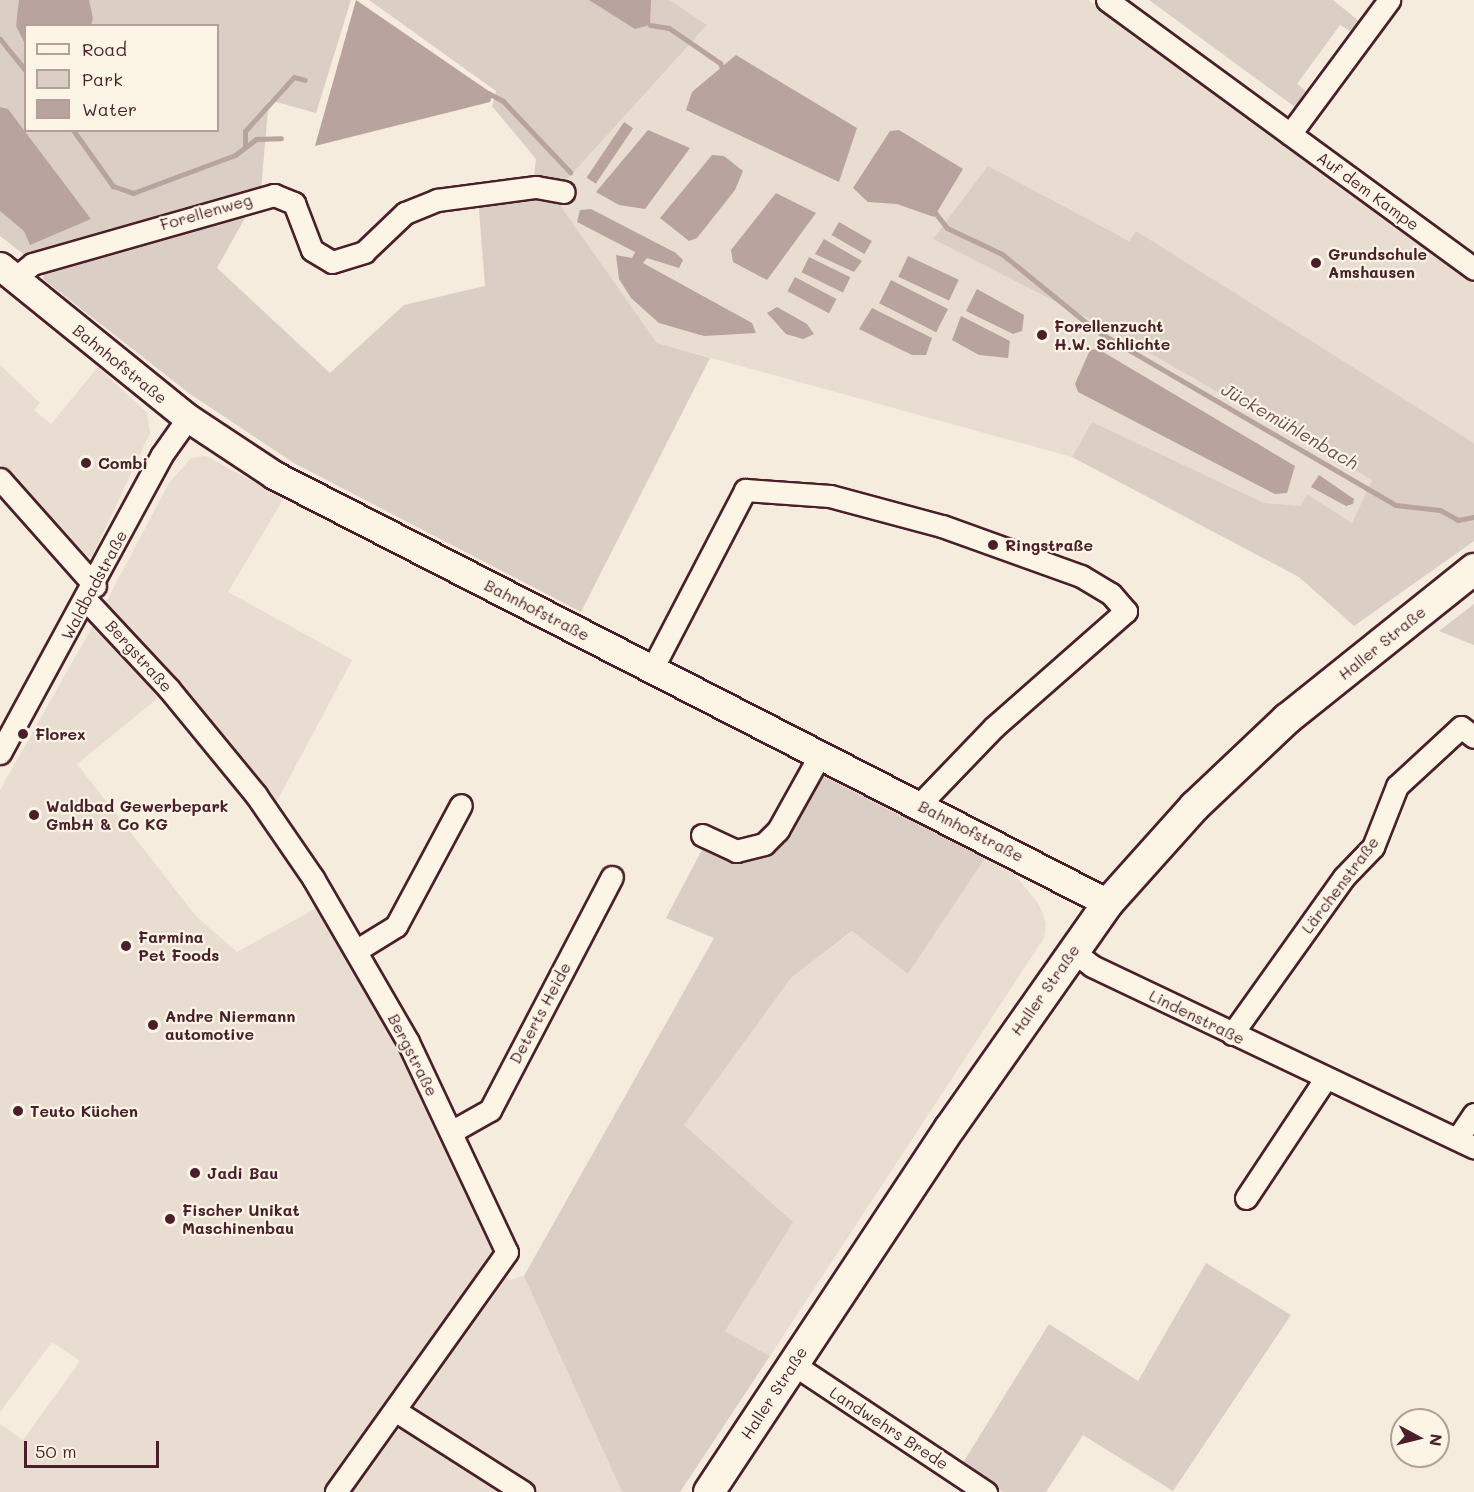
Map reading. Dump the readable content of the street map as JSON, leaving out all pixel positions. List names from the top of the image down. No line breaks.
{"streets":{"main road":["Haller Straße"],"street":["Auf dem Kampe","Forellenweg","Bahnhofstraße","Waldbadstraße","Bergstraße","Lärchenstraße","Deterts Heide","Lindenstraße","Landwehrs Brede"]},"crossings":[["Forellenweg","Bahnhofstraße"],["Bahnhofstraße","Waldbadstraße"],["Bahnhofstraße","Haller Straße"],["Waldbadstraße","Bergstraße"],["Haller Straße","Lindenstraße"],["Haller Straße","Landwehrs Brede"],["Bergstraße","Deterts Heide"],["Lärchenstraße","Lindenstraße"]],"water":["Jückemühlenbach"],"places":["Grundschule Amshausen","Forellenzucht H.W. Schlichte","Combi","Ringstraße","Florex","Waldbad Gewerbepark GmbH & Co KG","Farmina Pet Foods","Andre Niermann automotive","Teuto Küchen","Jadi Bau","Fischer Unikat Maschinenbau"],"legend":["Road","Park","Water"],"scale_bar":"50 m","north":"right"}
